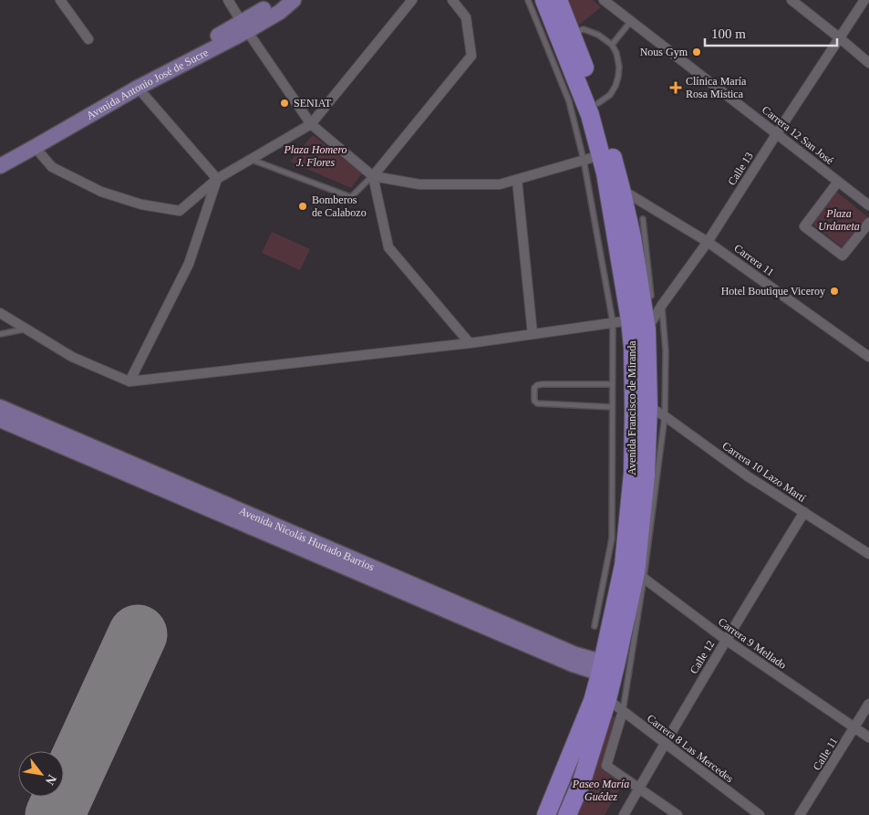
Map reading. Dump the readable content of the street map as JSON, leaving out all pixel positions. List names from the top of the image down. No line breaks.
{"streets":{"highway":["Avenida Francisco de Miranda"],"main road":["Avenida Antonio José de Sucre","Avenida Nicolás Hurtado Barrios"],"street":["Carrera 12 San José","Calle 13","Carrera 11","Carrera 10 Lazo Martí","Carrera 9 Mellado","Calle 12","Carrera 8 Las Mercedes","Calle 11"]},"crossings":[["Carrera 12 San José","Calle 13"],["Calle 13","Carrera 11"],["Calle 13","Avenida Francisco de Miranda"],["Carrera 11","Avenida Francisco de Miranda"],["Avenida Francisco de Miranda","Carrera 10 Lazo Martí"],["Avenida Francisco de Miranda","Avenida Nicolás Hurtado Barrios"],["Avenida Francisco de Miranda","Carrera 9 Mellado"],["Avenida Francisco de Miranda","Carrera 8 Las Mercedes"],["Carrera 10 Lazo Martí","Calle 12"],["Carrera 9 Mellado","Calle 12"],["Carrera 9 Mellado","Calle 11"],["Calle 12","Carrera 8 Las Mercedes"]],"parks":["Plaza Homero J. Flores","Plaza Urdaneta","Paseo María Guédez"],"places":{"other":["Nous Gym","SENIAT","Bomberos de Calabozo","Hotel Boutique Viceroy"],"health":["Clínica María Rosa Mistica"]},"scale_bar":"100 m","north":"bottom right"}
